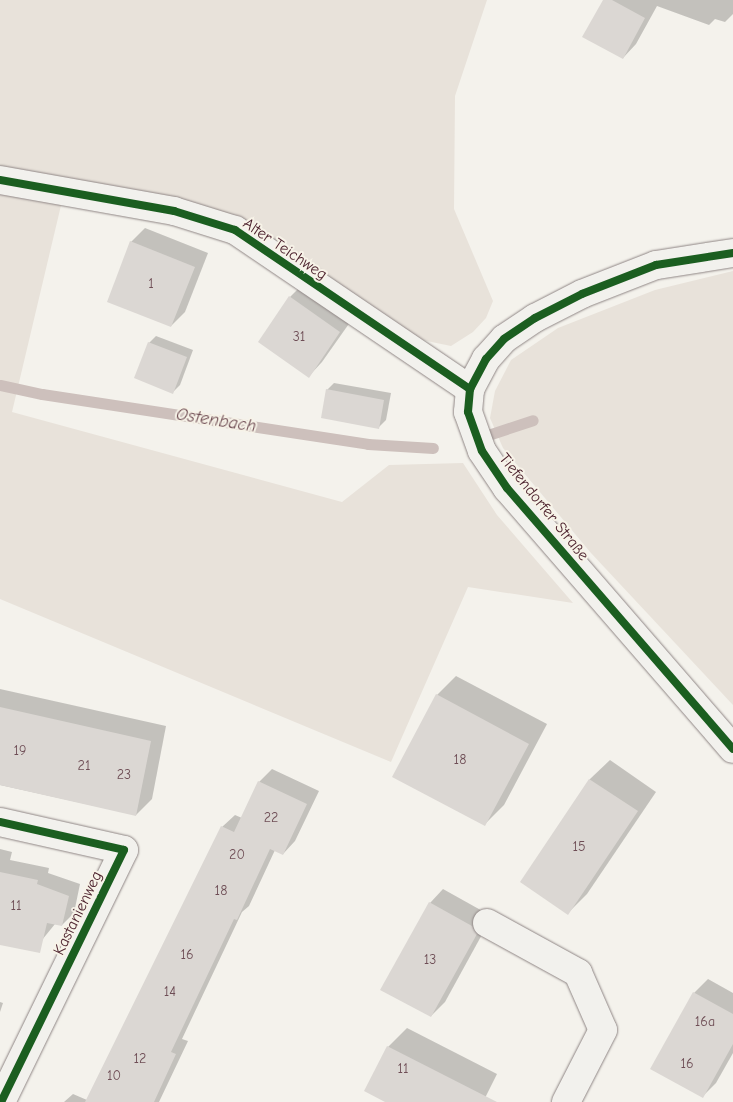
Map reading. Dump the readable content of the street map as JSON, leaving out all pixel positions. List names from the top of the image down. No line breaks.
{"streets":{"street":["Alter Teichweg","Tiefendorfer Straße","Kastanienweg"]},"crossings":[["Alter Teichweg","Tiefendorfer Straße"]],"water":["Ostenbach"],"house_numbers":["1","31","19","18","21","23","22","15","20","18","11","16","13","14","16a","12","16","11","10"]}
